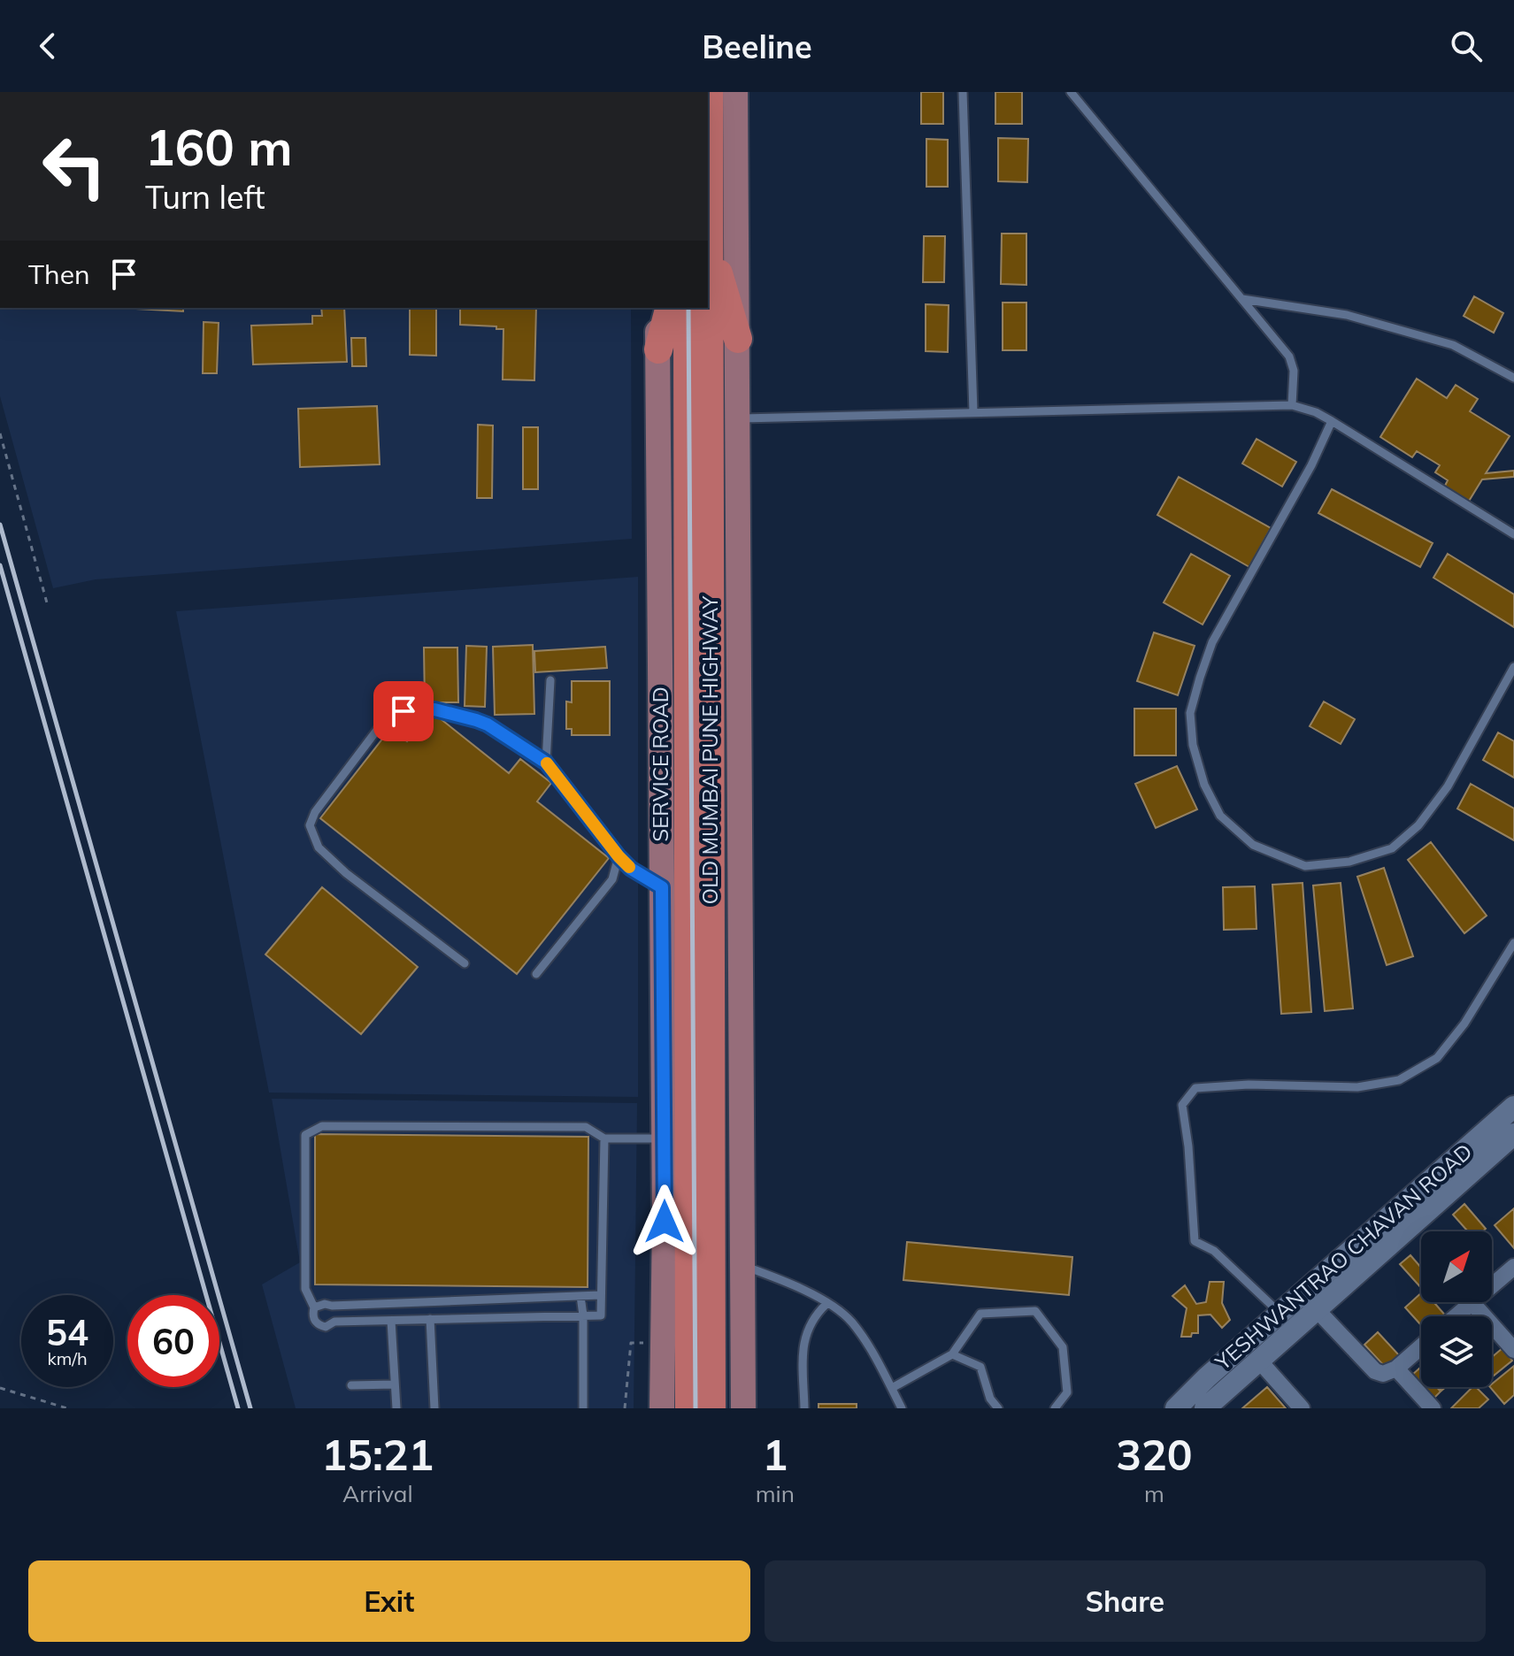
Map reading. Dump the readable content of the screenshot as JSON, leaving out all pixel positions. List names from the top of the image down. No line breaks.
{"streets":{"highway":["OLD MUMBAI PUNE HIGHWAY"],"main road":["SERVICE ROAD"],"street":["YESHWANTRAO CHAVAN ROAD"]},"north":"top right","page":{"header":"Beeline","turn":["160 m","Turn left"],"then":"Then","speed":"54 km/h","limit":"60","eta":["15:21","Arrival","1","min","320","m"],"buttons":["Exit","Share"]}}
